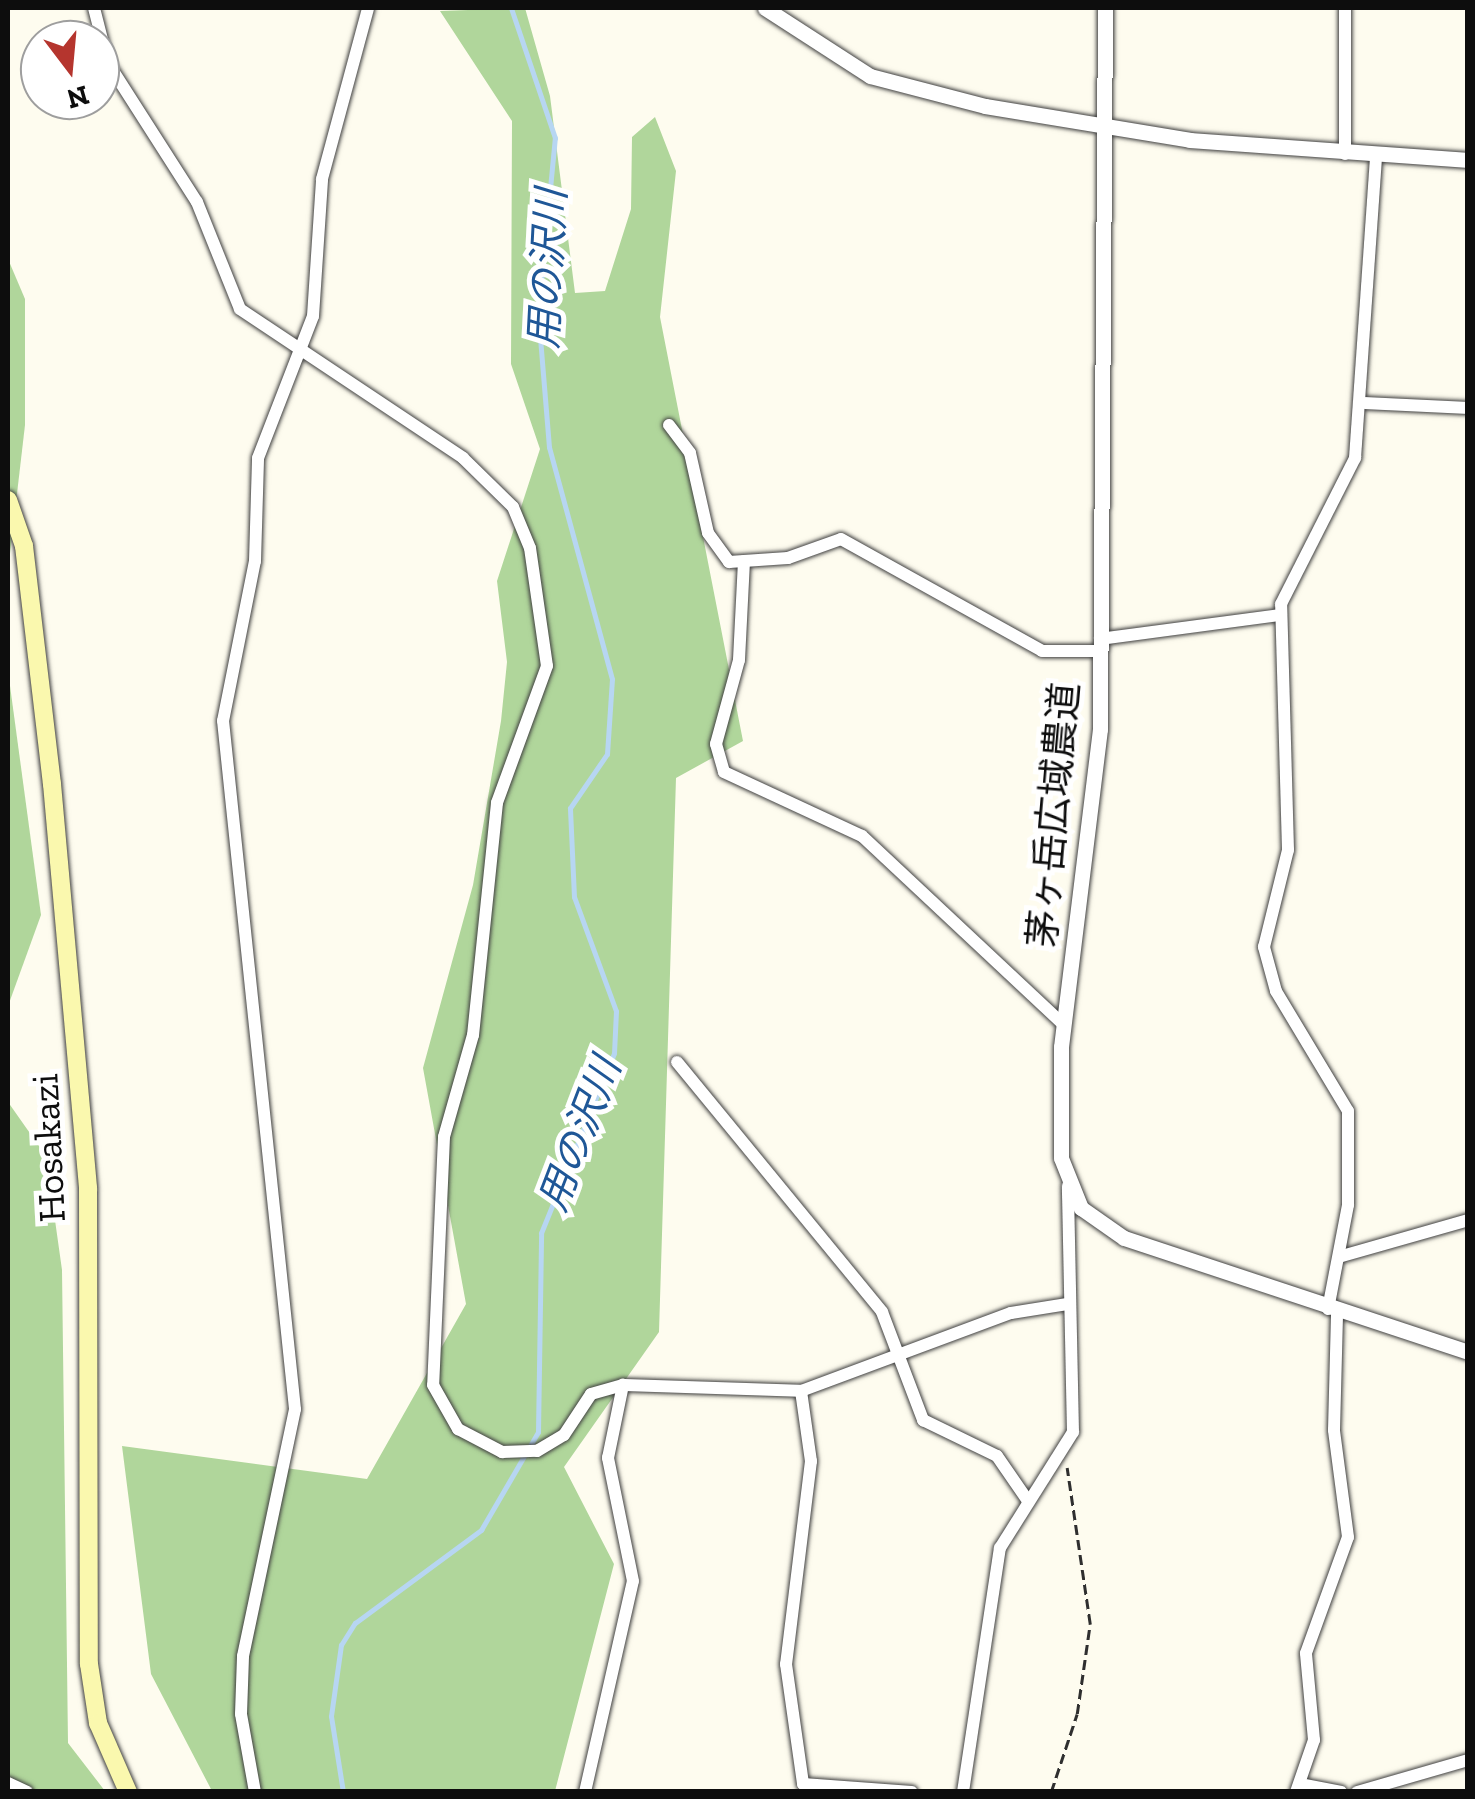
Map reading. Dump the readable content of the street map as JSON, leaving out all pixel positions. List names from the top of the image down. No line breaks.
{"streets":{"main road":["Hosakazi"],"street":["茅ヶ岳広域農道"]},"water":["用の沢川"],"north":"bottom"}
